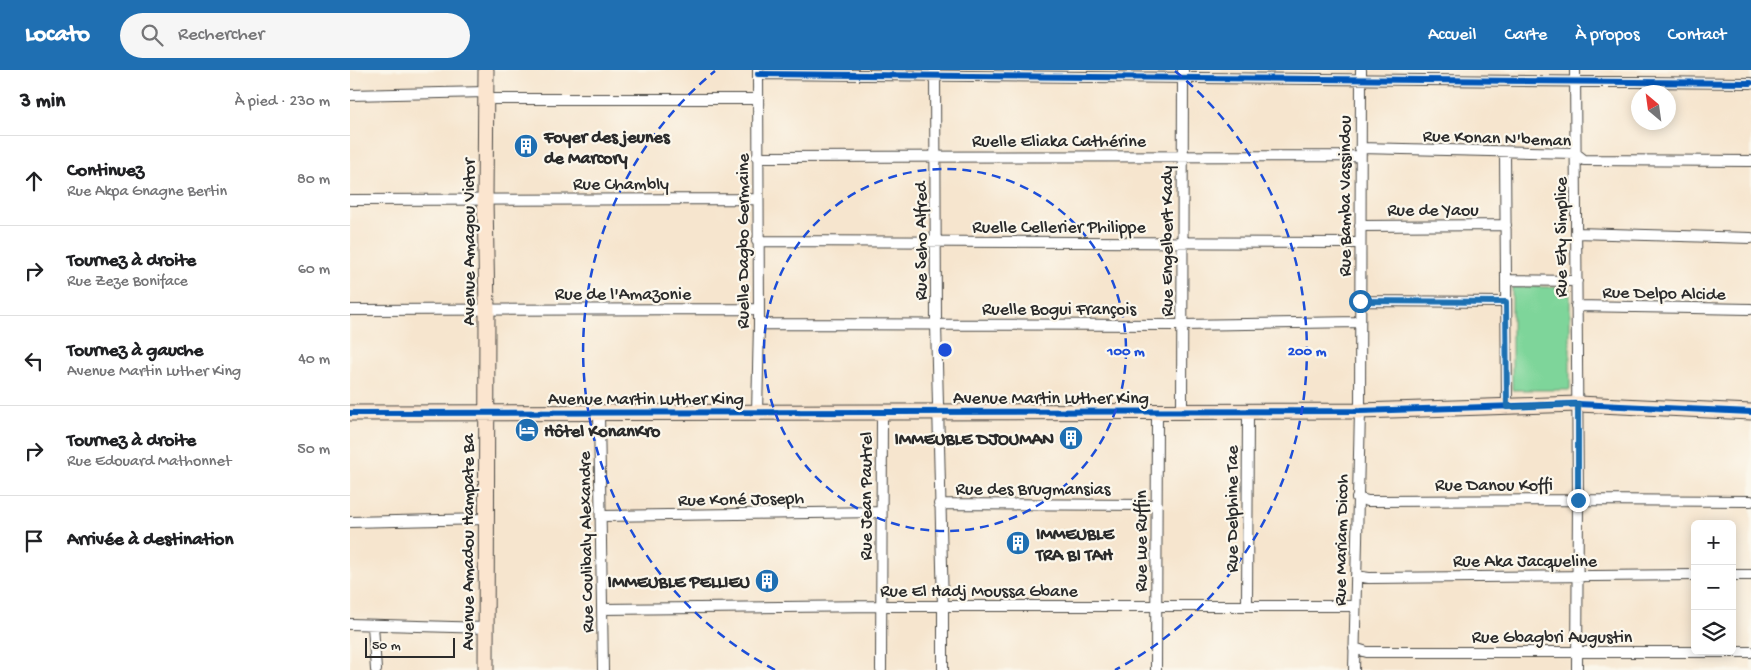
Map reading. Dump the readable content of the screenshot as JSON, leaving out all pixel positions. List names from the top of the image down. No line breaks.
{"streets":{"street":["Rue Konan N'beman","Ruelle Eliaka Cathérine","Rue Chambly","Rue Bamba Vassindou","Rue de Yaou","Ruelle Cellerier Philippe","Rue Ety Simplice","Ruelle Dagbo Germaine","Rue Seho Alfred","Rue Engelbert Kady","Avenue Amagou Victor","Rue Delpo Alcide","Rue de l'Amazonie","Ruelle Bogui François","Avenue Martin Luther King","Rue Danou Koffi","Rue des Brugmansias","Rue Jean Pautrel","Rue Koné Joseph","Rue Delphine Tae","Rue Mariam Dicoh","Rue Lue Ruffin","Avenue Amadou Hampate Ba","Rue Coulibaly Alexandre","Rue Aka Jacqueline","Rue El Hadj Moussa Gbane","Rue Gbagbri Augustin"]},"crossings":[["Rue Konan N'beman","Ruelle Eliaka Cathérine"],["Rue Konan N'beman","Rue Bamba Vassindou"],["Rue Konan N'beman","Rue Ety Simplice"],["Ruelle Eliaka Cathérine","Rue Bamba Vassindou"],["Ruelle Eliaka Cathérine","Ruelle Dagbo Germaine"],["Ruelle Eliaka Cathérine","Rue Seho Alfred"],["Ruelle Eliaka Cathérine","Rue Engelbert Kady"],["Rue Chambly","Ruelle Dagbo Germaine"],["Rue Chambly","Avenue Amagou Victor"],["Rue Bamba Vassindou","Rue de Yaou"],["Rue Bamba Vassindou","Ruelle Cellerier Philippe"],["Rue Bamba Vassindou","Ruelle Bogui François"],["Rue Bamba Vassindou","Avenue Martin Luther King"],["Rue Bamba Vassindou","Rue Mariam Dicoh"],["Ruelle Cellerier Philippe","Ruelle Dagbo Germaine"],["Ruelle Cellerier Philippe","Rue Seho Alfred"],["Ruelle Cellerier Philippe","Rue Engelbert Kady"],["Rue Ety Simplice","Rue Delpo Alcide"],["Rue Ety Simplice","Avenue Martin Luther King"],["Rue Ety Simplice","Rue Danou Koffi"],["Rue Ety Simplice","Rue Aka Jacqueline"],["Rue Ety Simplice","Rue Gbagbri Augustin"],["Ruelle Dagbo Germaine","Rue de l'Amazonie"],["Ruelle Dagbo Germaine","Ruelle Bogui François"],["Ruelle Dagbo Germaine","Avenue Martin Luther King"],["Rue Seho Alfred","Ruelle Bogui François"],["Rue Seho Alfred","Avenue Martin Luther King"],["Rue Seho Alfred","Rue des Brugmansias"],["Rue Seho Alfred","Rue El Hadj Moussa Gbane"],["Rue Engelbert Kady","Ruelle Bogui François"],["Rue Engelbert Kady","Avenue Martin Luther King"],["Avenue Amagou Victor","Rue de l'Amazonie"],["Avenue Amagou Victor","Avenue Martin Luther King"],["Avenue Amagou Victor","Avenue Amadou Hampate Ba"],["Avenue Martin Luther King","Rue Jean Pautrel"],["Avenue Martin Luther King","Rue Delphine Tae"],["Avenue Martin Luther King","Rue Mariam Dicoh"],["Avenue Martin Luther King","Rue Lue Ruffin"],["Avenue Martin Luther King","Avenue Amadou Hampate Ba"],["Avenue Martin Luther King","Rue Coulibaly Alexandre"],["Rue Danou Koffi","Rue Mariam Dicoh"],["Rue des Brugmansias","Rue Lue Ruffin"],["Rue Jean Pautrel","Rue Koné Joseph"],["Rue Jean Pautrel","Rue El Hadj Moussa Gbane"],["Rue Koné Joseph","Rue Coulibaly Alexandre"],["Rue Delphine Tae","Rue El Hadj Moussa Gbane"],["Rue Mariam Dicoh","Rue Aka Jacqueline"],["Rue Mariam Dicoh","Rue El Hadj Moussa Gbane"],["Rue Mariam Dicoh","Rue Gbagbri Augustin"],["Rue Lue Ruffin","Rue El Hadj Moussa Gbane"],["Rue Coulibaly Alexandre","Rue El Hadj Moussa Gbane"]],"places":{"building":["Foyer des jeunes de Marcory","IMMEUBLE DJOUMAN","IMMEUBLE TRA BI TAH","IMMEUBLE PELLIEU"],"hotel":["Hôtel KonanKro"]},"scale_bar":"50 m","north":"top left","page":{"header":"Locato","search":"Rechercher","nav":["Accueil","Carte","À propos","Contact"],"heading":["3 min","À pied · 230 m"],"list":[["Continuez","Rue Akpa Gnagne Bertin","80 m"],["Tournez à droite","Rue Zeze Boniface","60 m"],["Tournez à gauche","Avenue Martin Luther King","40 m"],["Tournez à droite","Rue Edouard Mathonnet","50 m"],"Arrivée à destination"],"map_buttons":["+","−"],"scale":"50 m"},"rings":["100 m","200 m"]}
